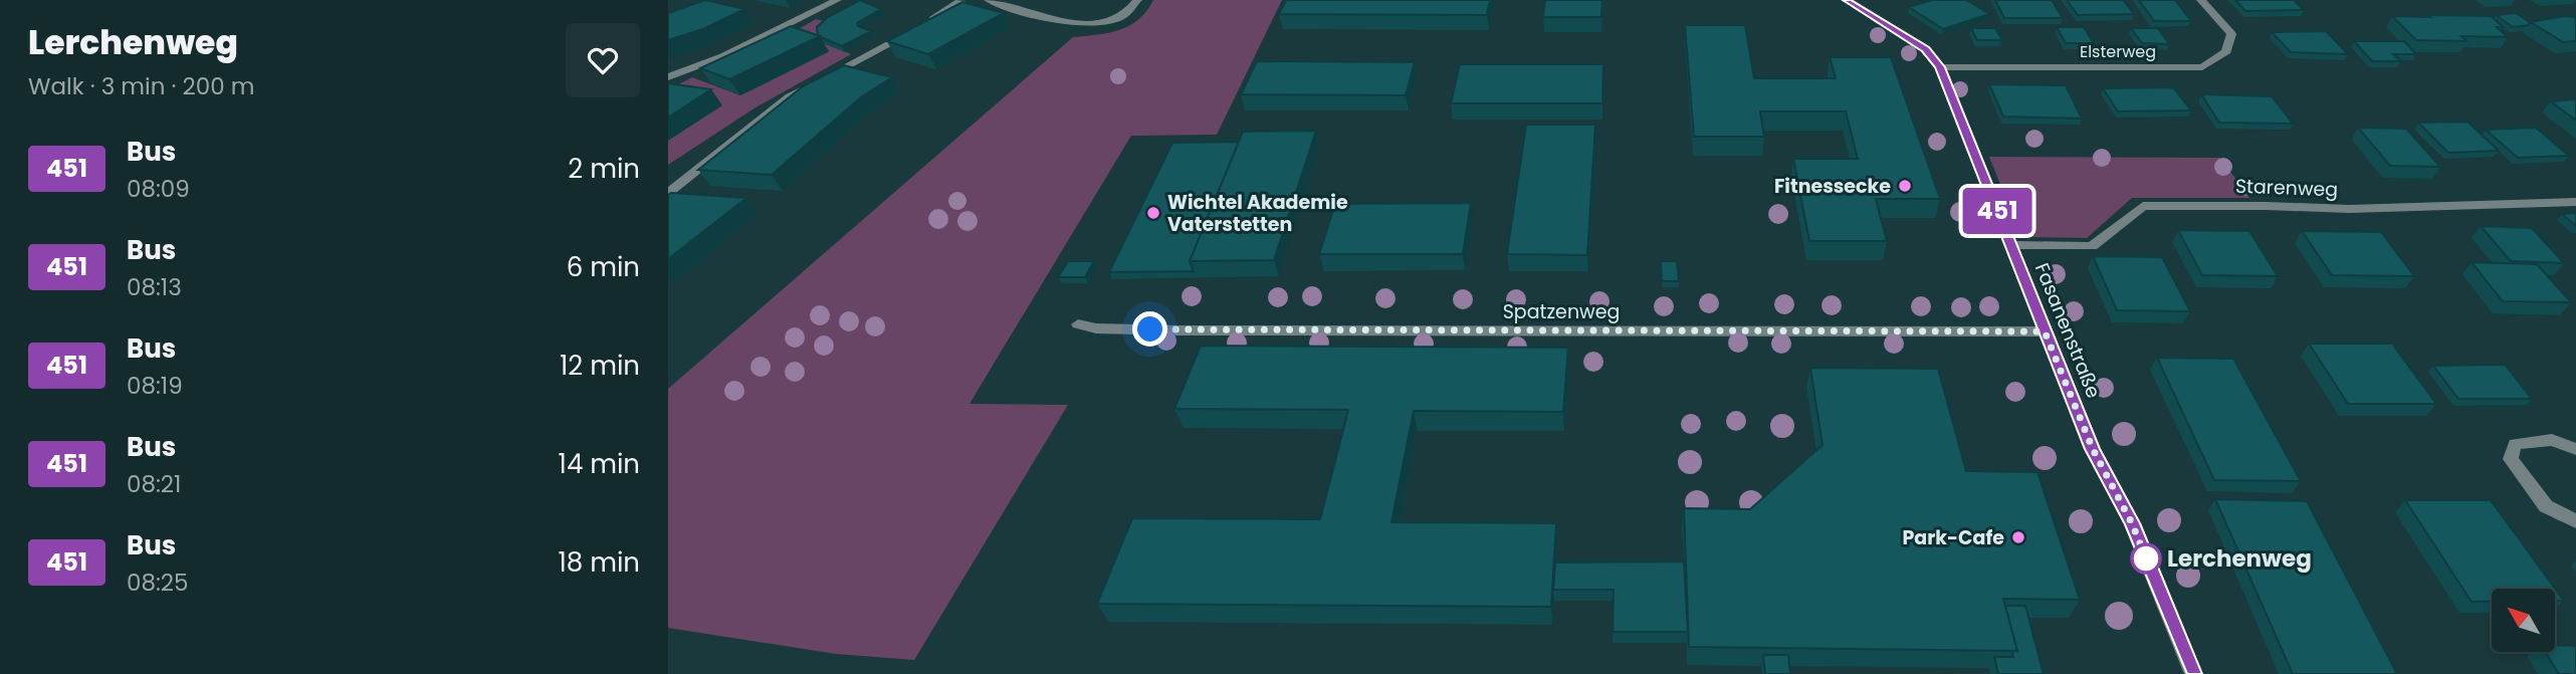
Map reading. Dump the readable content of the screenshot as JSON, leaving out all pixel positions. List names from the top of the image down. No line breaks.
{"streets":{"street":["Elsterweg","Starenweg","Spatzenweg","Fasanenstraße"]},"crossings":[["Elsterweg","Fasanenstraße"],["Starenweg","Fasanenstraße"],["Spatzenweg","Fasanenstraße"]],"places":["Fitnessecke","Wichtel Akademie Vaterstetten","Park-Cafe","Lerchenweg"],"lines":["bus line 451"],"north":"top left","page":{"heading":["Lerchenweg","Walk · 3 min · 200 m"],"on_map":"451","list":[{"mark":"451","name":"Bus","note":"08:09","value":"2 min"},{"mark":"451","name":"Bus","note":"08:13","value":"6 min"},{"mark":"451","name":"Bus","note":"08:19","value":"12 min"},{"mark":"451","name":"Bus","note":"08:21","value":"14 min"},{"mark":"451","name":"Bus","note":"08:25","value":"18 min"}]}}
